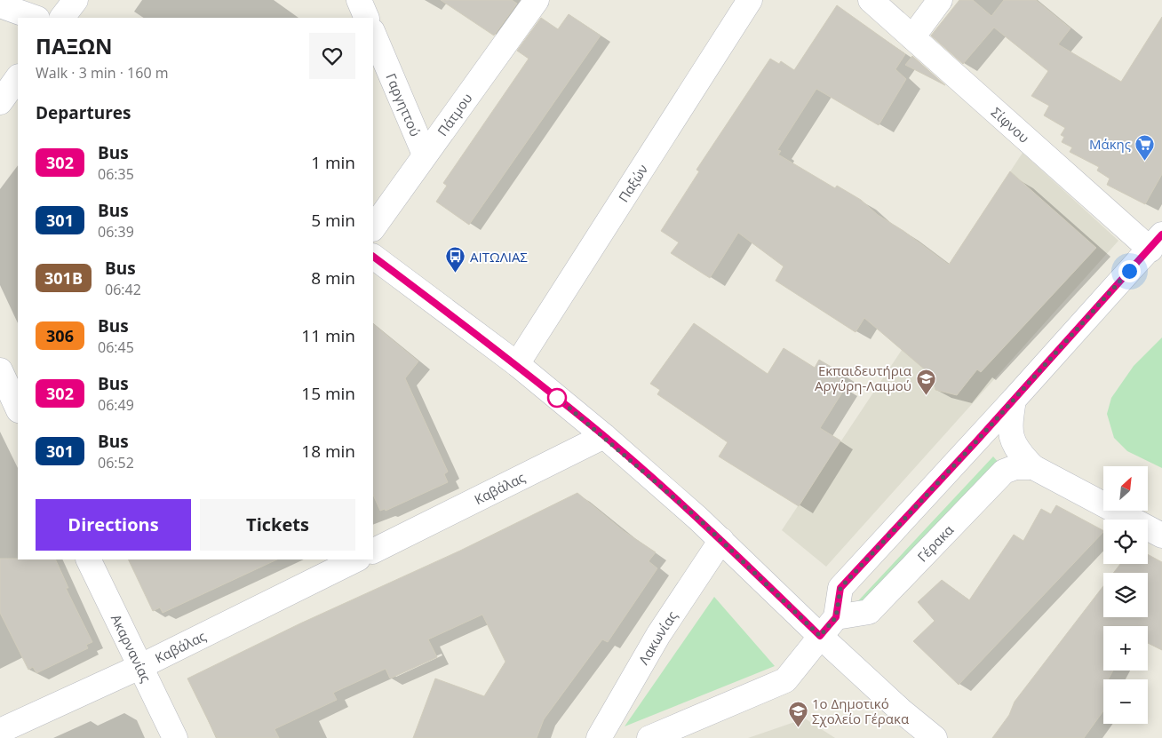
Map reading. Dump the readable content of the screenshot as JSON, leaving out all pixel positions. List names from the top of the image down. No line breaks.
{"streets":{"street":["Γαργηττού","Πάτμου","Σίφνου","Παξών","Καβάλας","Γέρακα","Λακωνίας","Ακαρνανίας"]},"crossings":[["Γαργηττού","Πάτμου"],["Καβάλας","Ακαρνανίας"]],"places":{"supermarket":["Μάκης"],"bus stop":["ΑΙΤΩΛΙΑΣ"],"school or university":["Εκπαιδευτήρια Αργύρη-Λαιμού","1ο Δημοτικό Σχολείο Γέρακα"]},"lines":["bus line 302"],"north":"top right","page":{"heading":[["ΠΑΞΩΝ","Walk · 3 min · 160 m"],"Departures"],"list":[{"mark":"302","name":"Bus","note":"06:35","value":"1 min"},{"mark":"301","name":"Bus","note":"06:39","value":"5 min"},{"mark":"301B","name":"Bus","note":"06:42","value":"8 min"},{"mark":"306","name":"Bus","note":"06:45","value":"11 min"},{"mark":"302","name":"Bus","note":"06:49","value":"15 min"},{"mark":"301","name":"Bus","note":"06:52","value":"18 min"}],"map_buttons":["+","−"],"buttons":["Directions","Tickets"]}}
